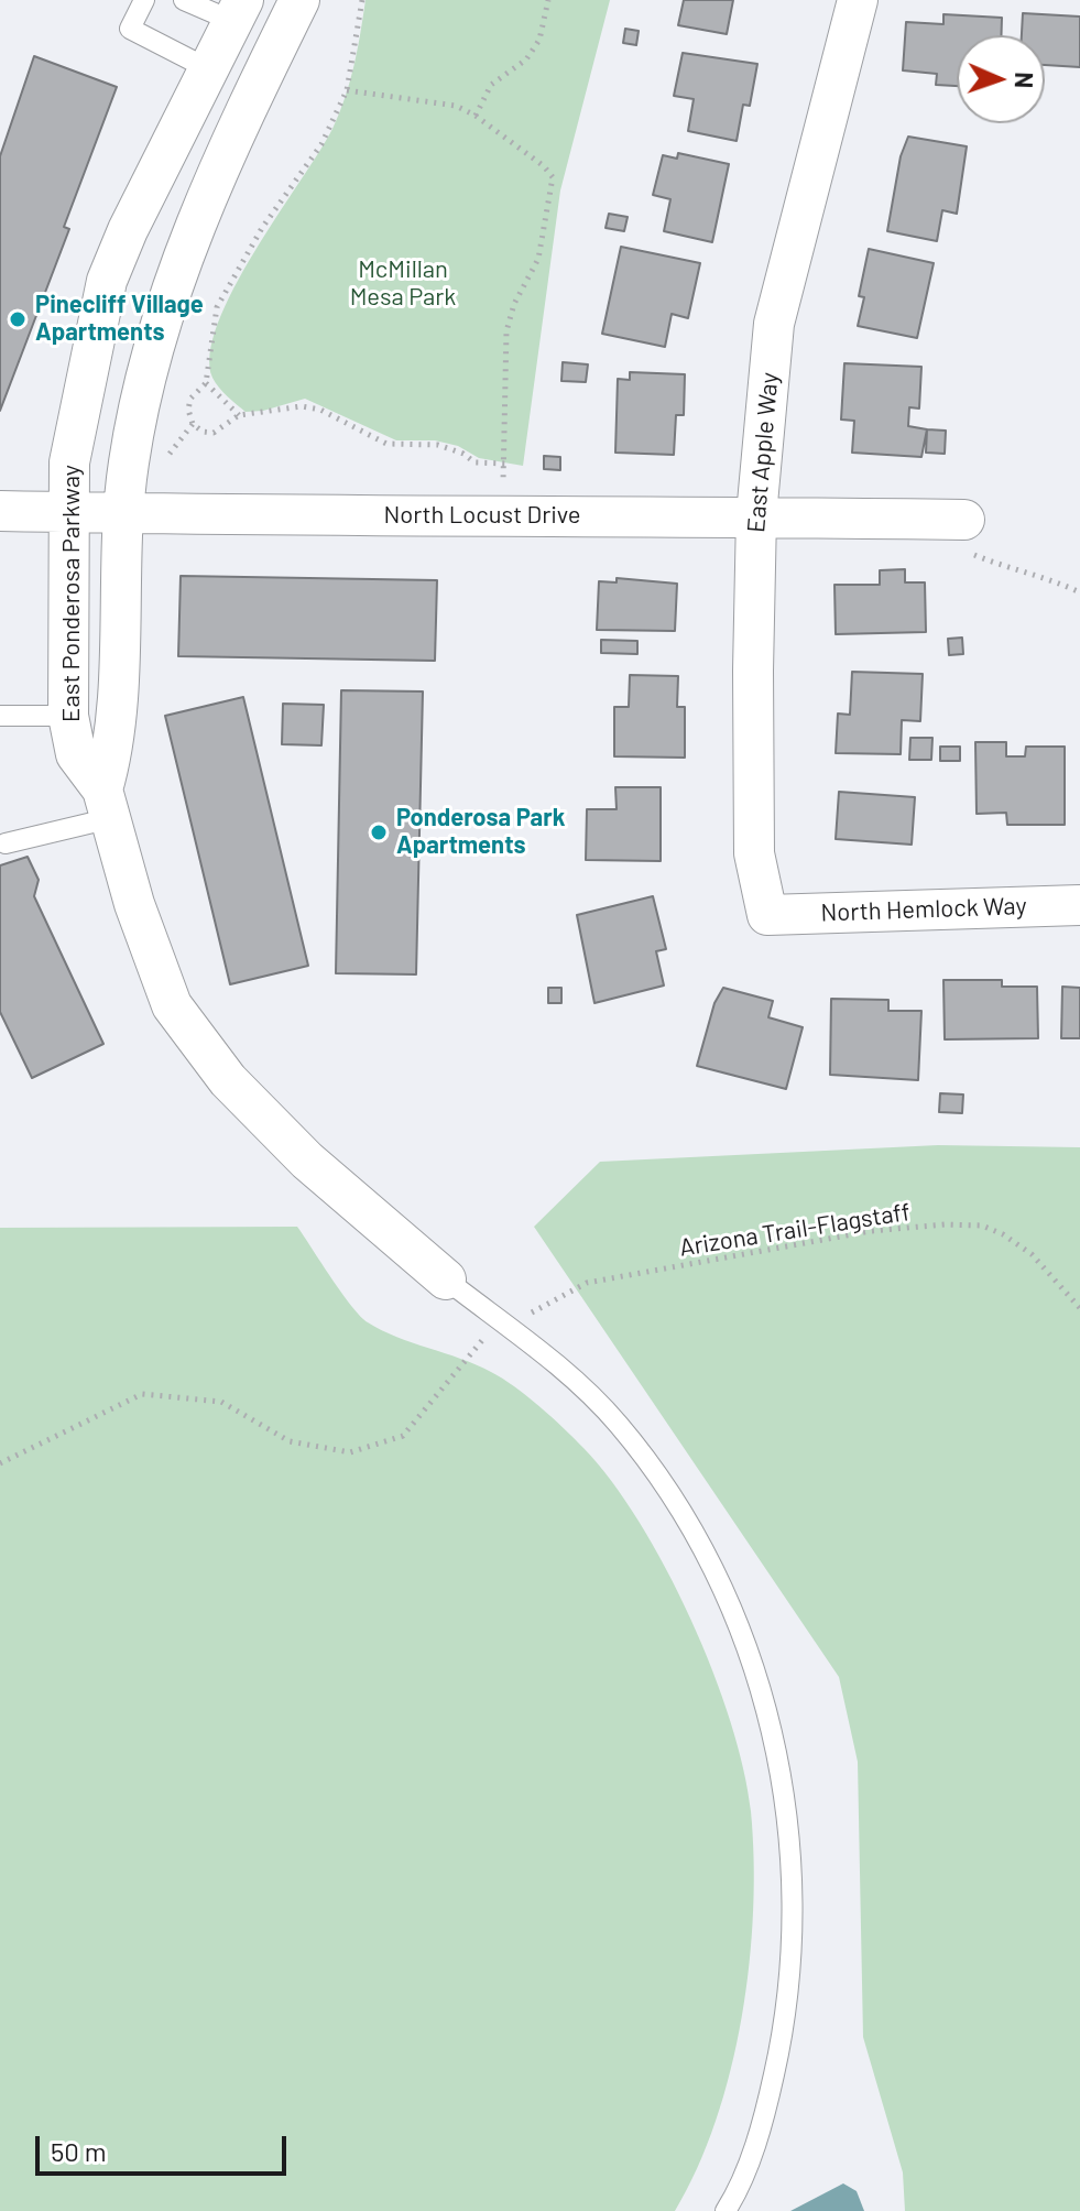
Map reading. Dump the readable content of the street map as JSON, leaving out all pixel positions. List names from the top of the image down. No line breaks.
{"streets":{"street":["East Apple Way","North Locust Drive","East Ponderosa Parkway","North Hemlock Way"],"path":["Arizona Trail-Flagstaff"]},"crossings":[["East Apple Way","North Locust Drive"],["East Apple Way","North Hemlock Way"],["North Locust Drive","East Ponderosa Parkway"]],"parks":["McMillan Mesa Park"],"places":["Pinecliff Village Apartments","Ponderosa Park Apartments"],"scale_bar":"50 m","north":"right"}
